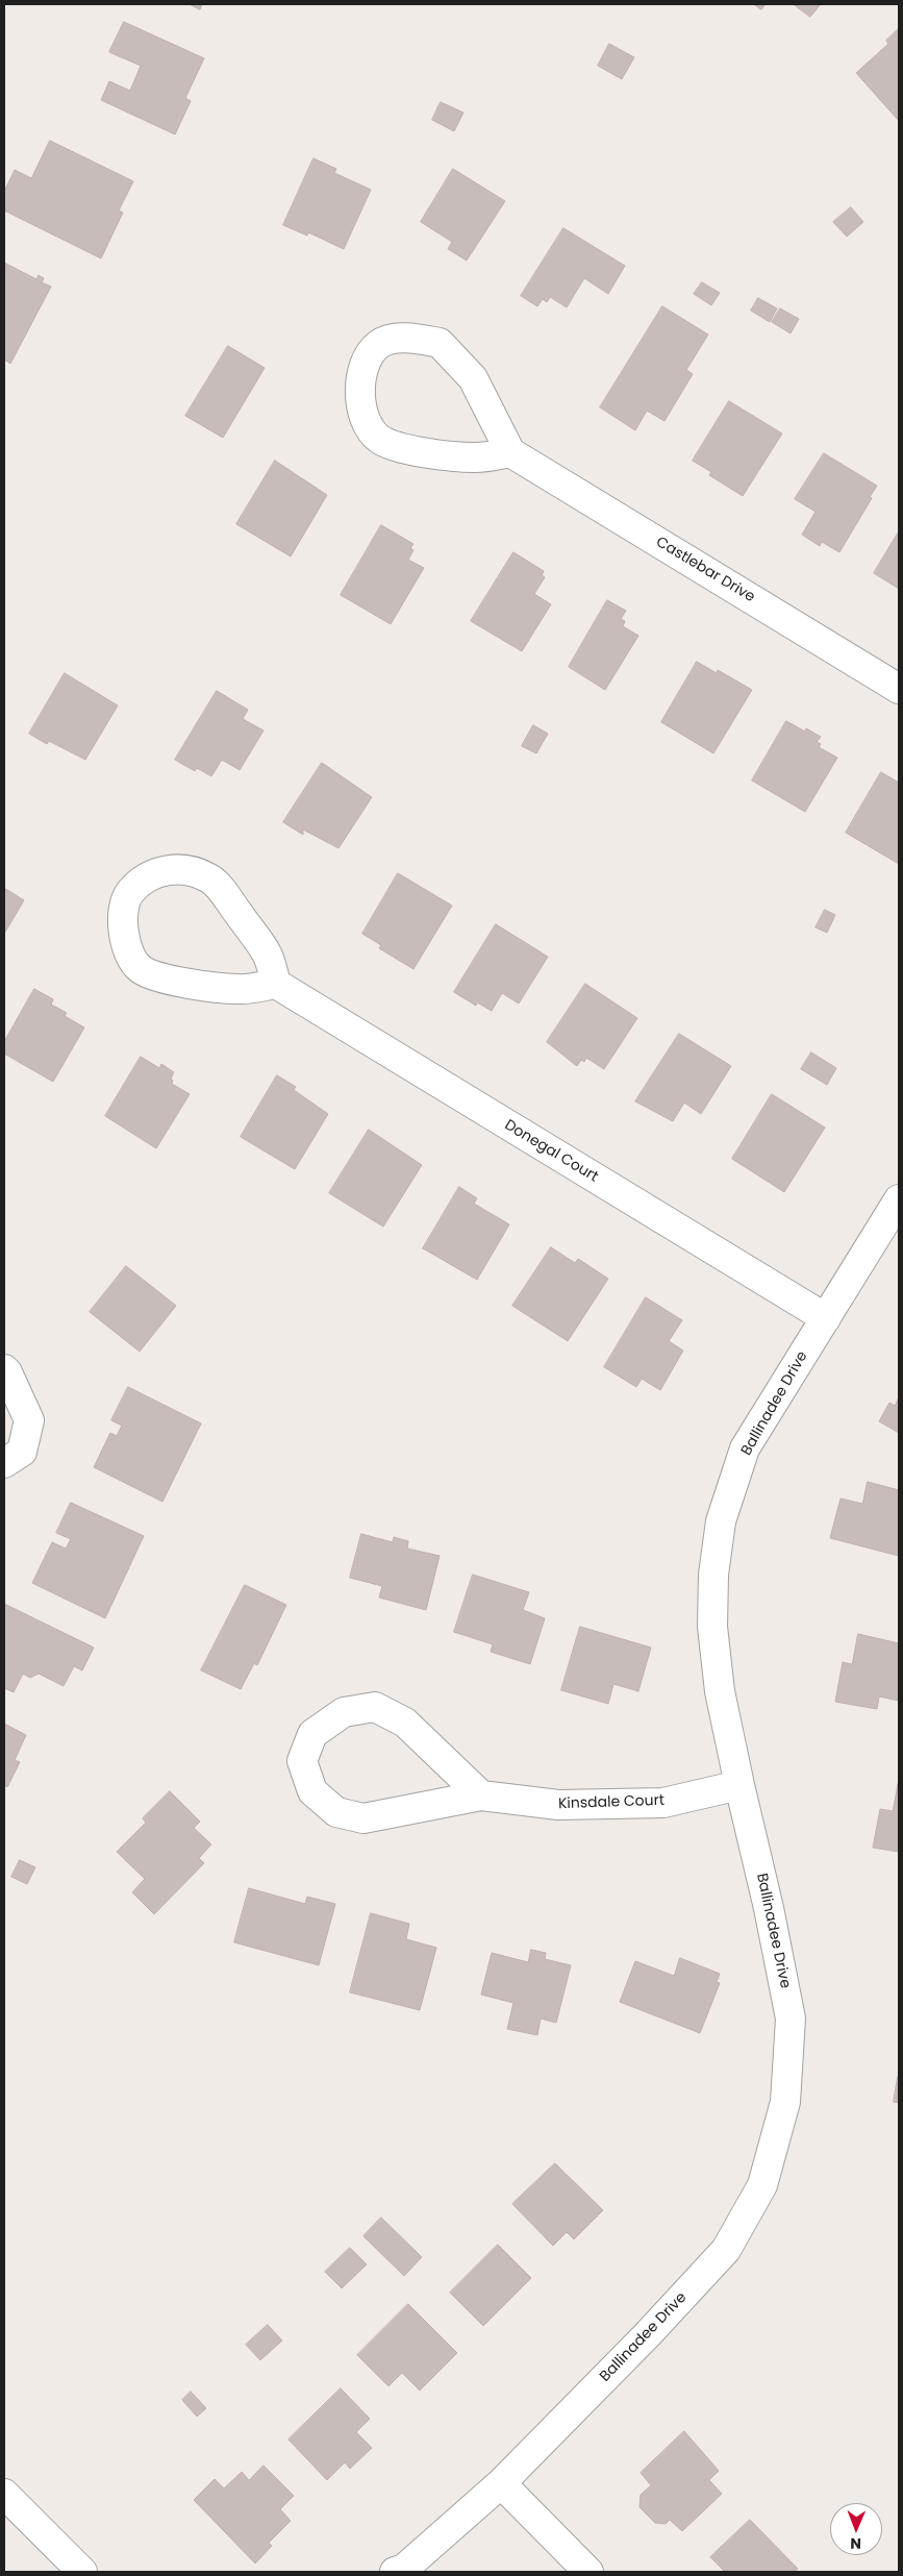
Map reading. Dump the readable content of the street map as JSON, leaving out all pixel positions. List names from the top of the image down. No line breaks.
{"streets":{"street":["Castlebar Drive","Donegal Court","Ballinadee Drive","Kinsdale Court"]},"crossings":[["Donegal Court","Ballinadee Drive"],["Ballinadee Drive","Kinsdale Court"]],"north":"bottom"}
